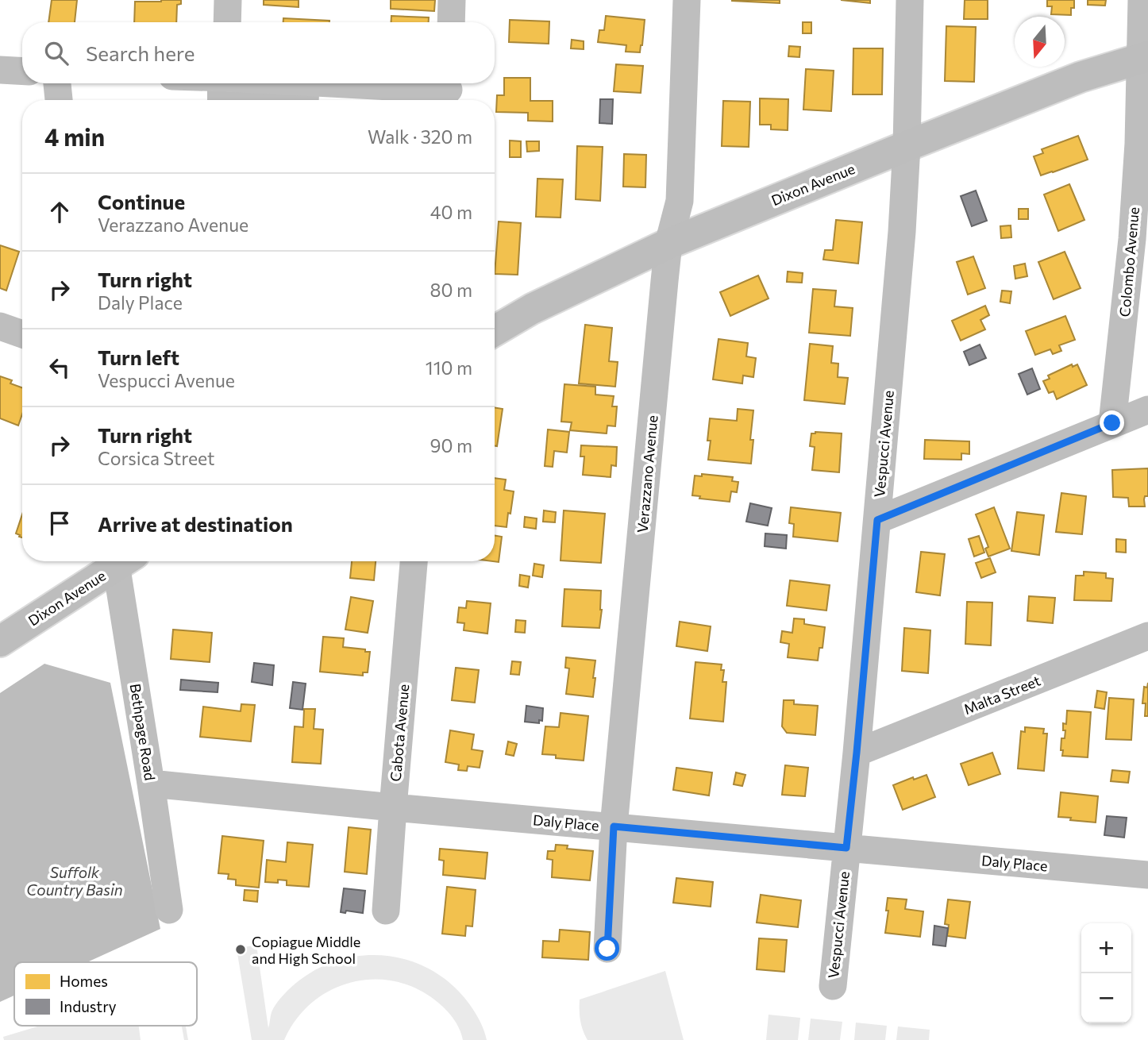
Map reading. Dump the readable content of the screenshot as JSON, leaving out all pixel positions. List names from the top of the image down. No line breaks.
{"streets":{"main road":["Dixon Avenue"],"street":["Colombo Avenue","Vespucci Avenue","Verazzano Avenue","Malta Street","Bethpage Road","Cabota Avenue","Daly Place"]},"crossings":[["Dixon Avenue","Colombo Avenue"],["Dixon Avenue","Vespucci Avenue"],["Dixon Avenue","Verazzano Avenue"],["Vespucci Avenue","Malta Street"],["Vespucci Avenue","Daly Place"],["Verazzano Avenue","Daly Place"],["Bethpage Road","Daly Place"],["Cabota Avenue","Daly Place"]],"water":["Suffolk Country Basin"],"places":["Copiague Middle and High School"],"legend":["Homes","Industry"],"north":"bottom","page":{"search":"Search here","heading":["4 min","Walk · 320 m"],"list":[["Continue","Verazzano Avenue","40 m"],["Turn right","Daly Place","80 m"],["Turn left","Vespucci Avenue","110 m"],["Turn right","Corsica Street","90 m"],"Arrive at destination"],"map_buttons":["+","−"]}}
